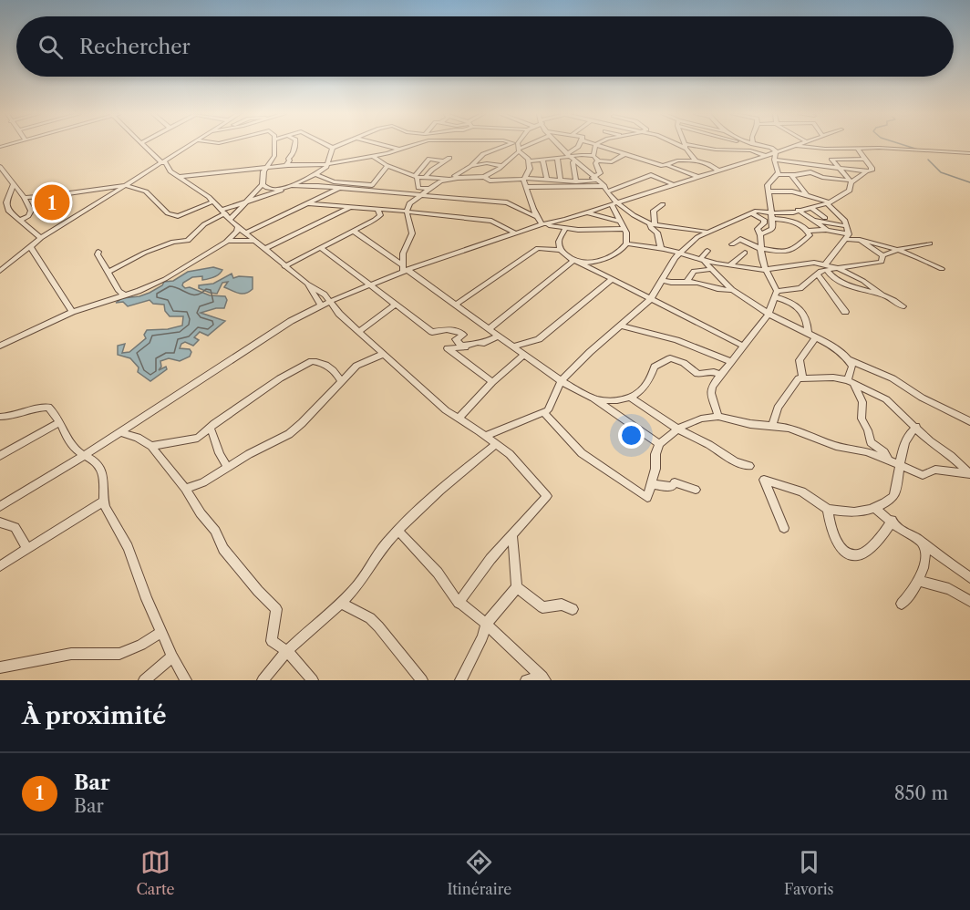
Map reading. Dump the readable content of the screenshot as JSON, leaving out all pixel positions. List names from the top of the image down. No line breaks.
{"page":{"search":"Rechercher","pins":"1","heading":"À proximité","list":[{"mark":"1","name":"Bar","note":"Bar","value":"850 m"}],"nav":["Carte","Itinéraire","Favoris"]}}
